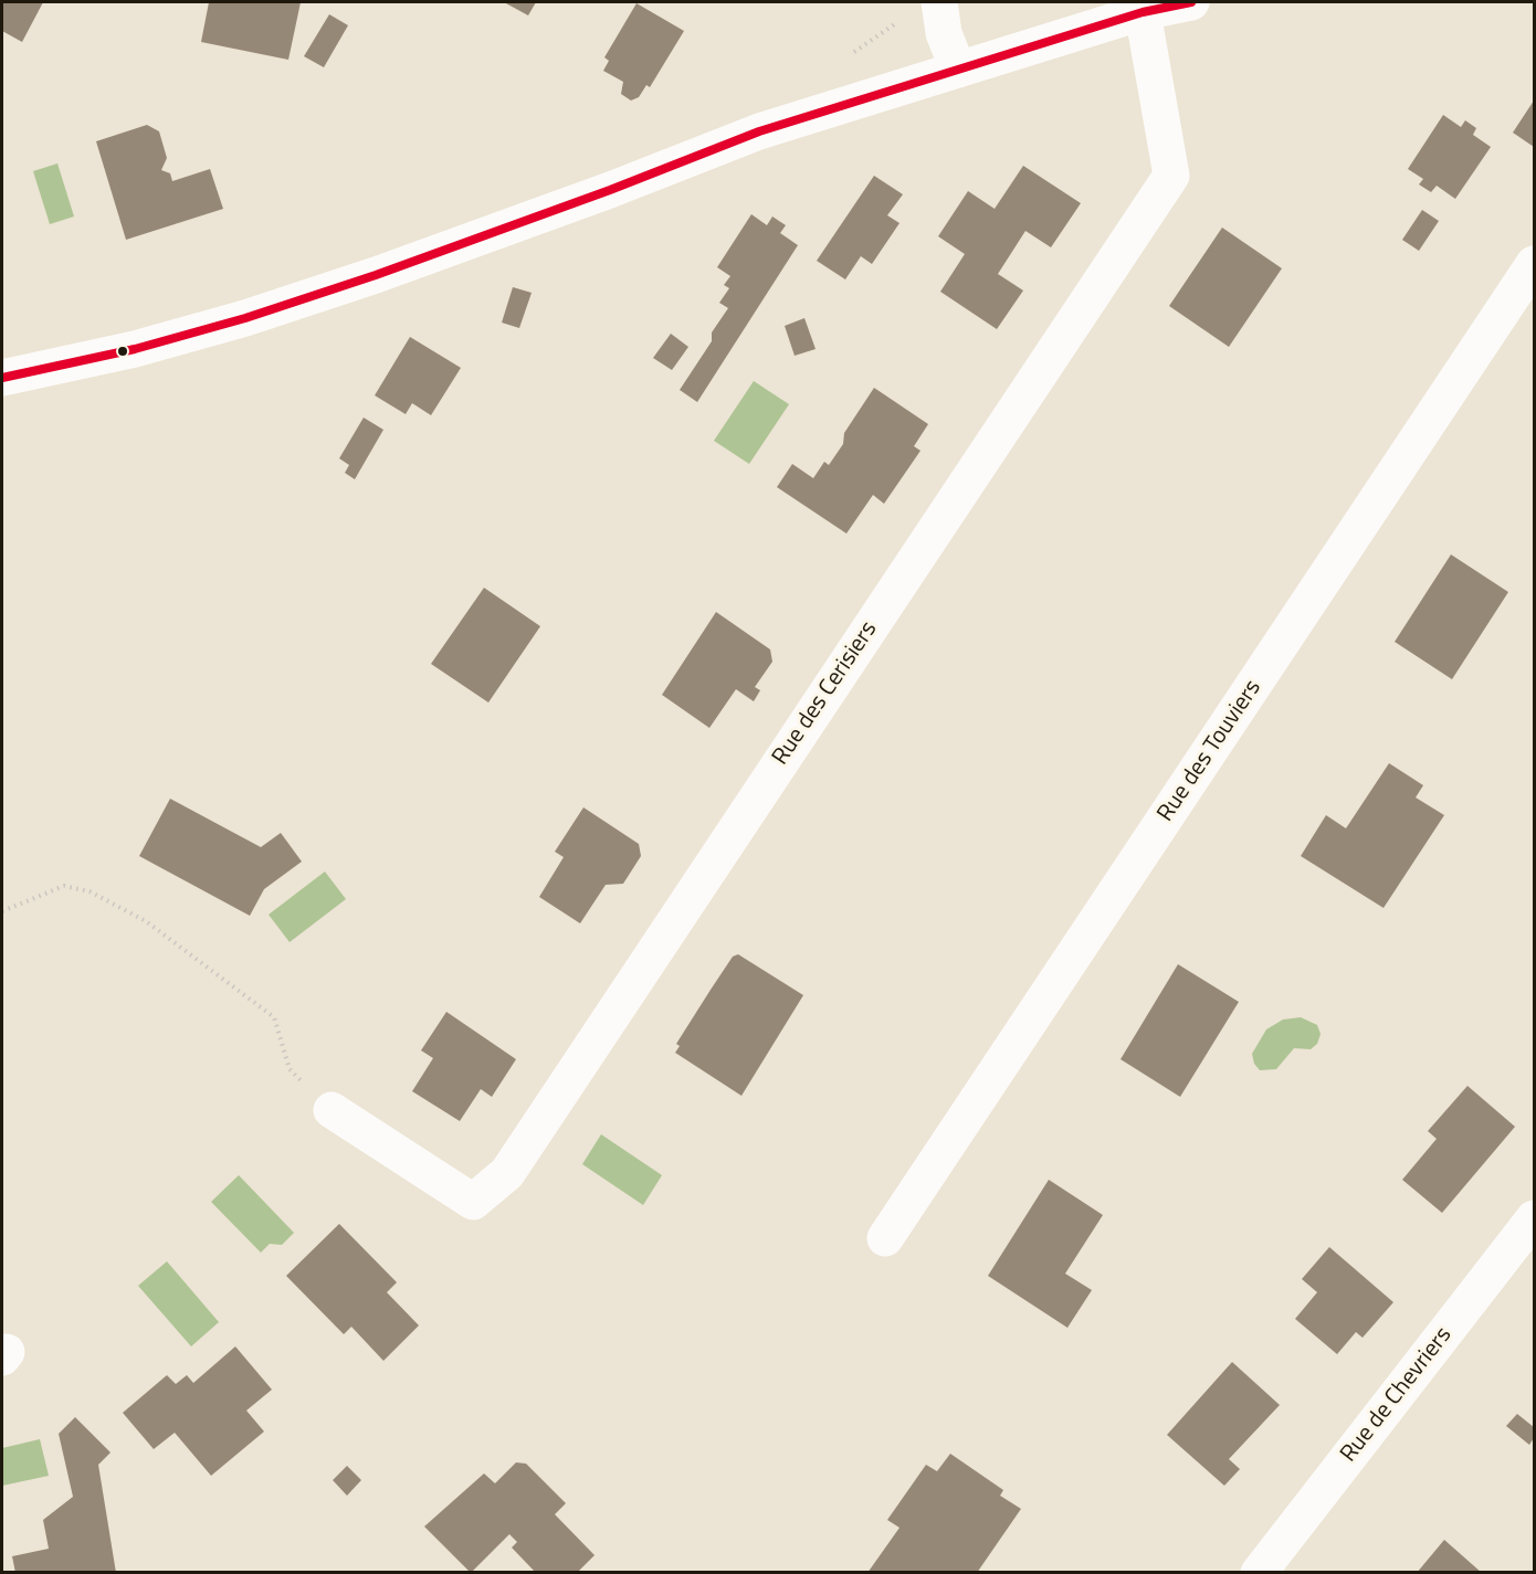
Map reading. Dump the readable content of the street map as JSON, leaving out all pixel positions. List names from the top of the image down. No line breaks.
{"streets":{"street":["Rue des Cerisiers","Rue des Touviers","Rue de Chevriers"]}}
